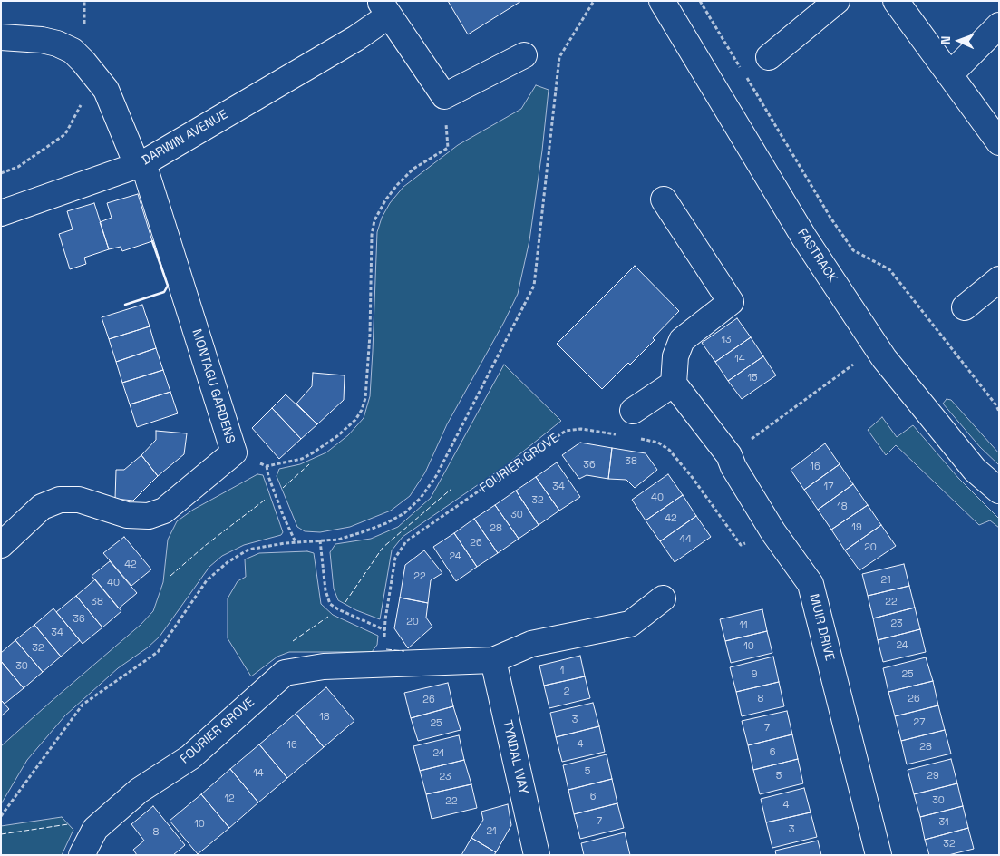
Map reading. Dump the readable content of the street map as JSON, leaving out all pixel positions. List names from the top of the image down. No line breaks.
{"streets":{"street":["DARWIN AVENUE","FASTRACK","MONTAGU GARDENS","FOURIER GROVE","MUIR DRIVE","TYNDAL WAY"]},"crossings":[["DARWIN AVENUE","MONTAGU GARDENS"],["FOURIER GROVE","TYNDAL WAY"]],"house_numbers":["13","14","15","38","36","16","34","17","40","32","18","30","42","19","28","44","26","20","24","42","22","21","40","38","22","36","20","23","11","34","24","10","32","30","1","9","25","2","8","26","26","18","3","27","25","7","4","16","28","6","24","5","14","5","29","23","6","12","30","22","4","7","31","10","3","21","8","32"],"north":"left"}
